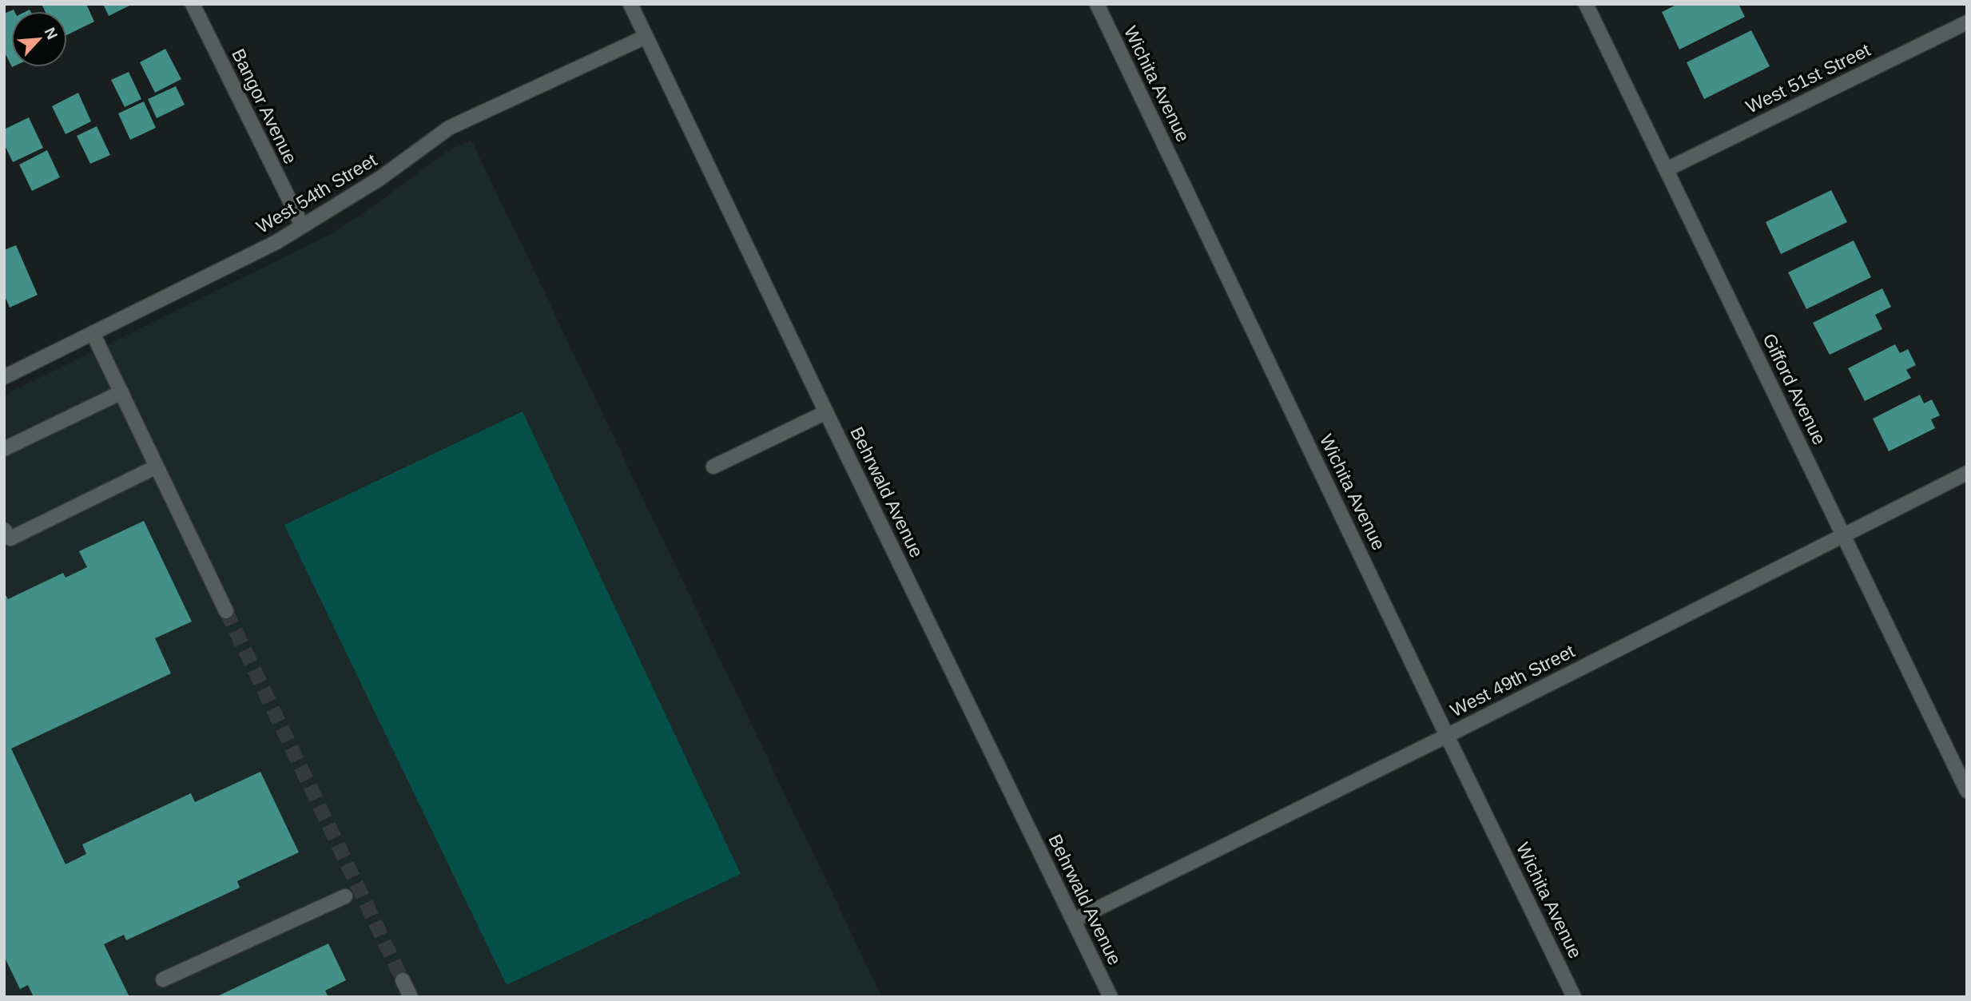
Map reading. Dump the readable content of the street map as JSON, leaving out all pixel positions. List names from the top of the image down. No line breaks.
{"streets":{"street":["West 51st Street","Wichita Avenue","Bangor Avenue","West 54th Street","Gifford Avenue","Behrwald Avenue","West 49th Street"]},"crossings":[["West 51st Street","Gifford Avenue"],["Wichita Avenue","West 49th Street"],["Bangor Avenue","West 54th Street"],["West 54th Street","Behrwald Avenue"],["Gifford Avenue","West 49th Street"],["Behrwald Avenue","West 49th Street"]],"north":"top right"}
